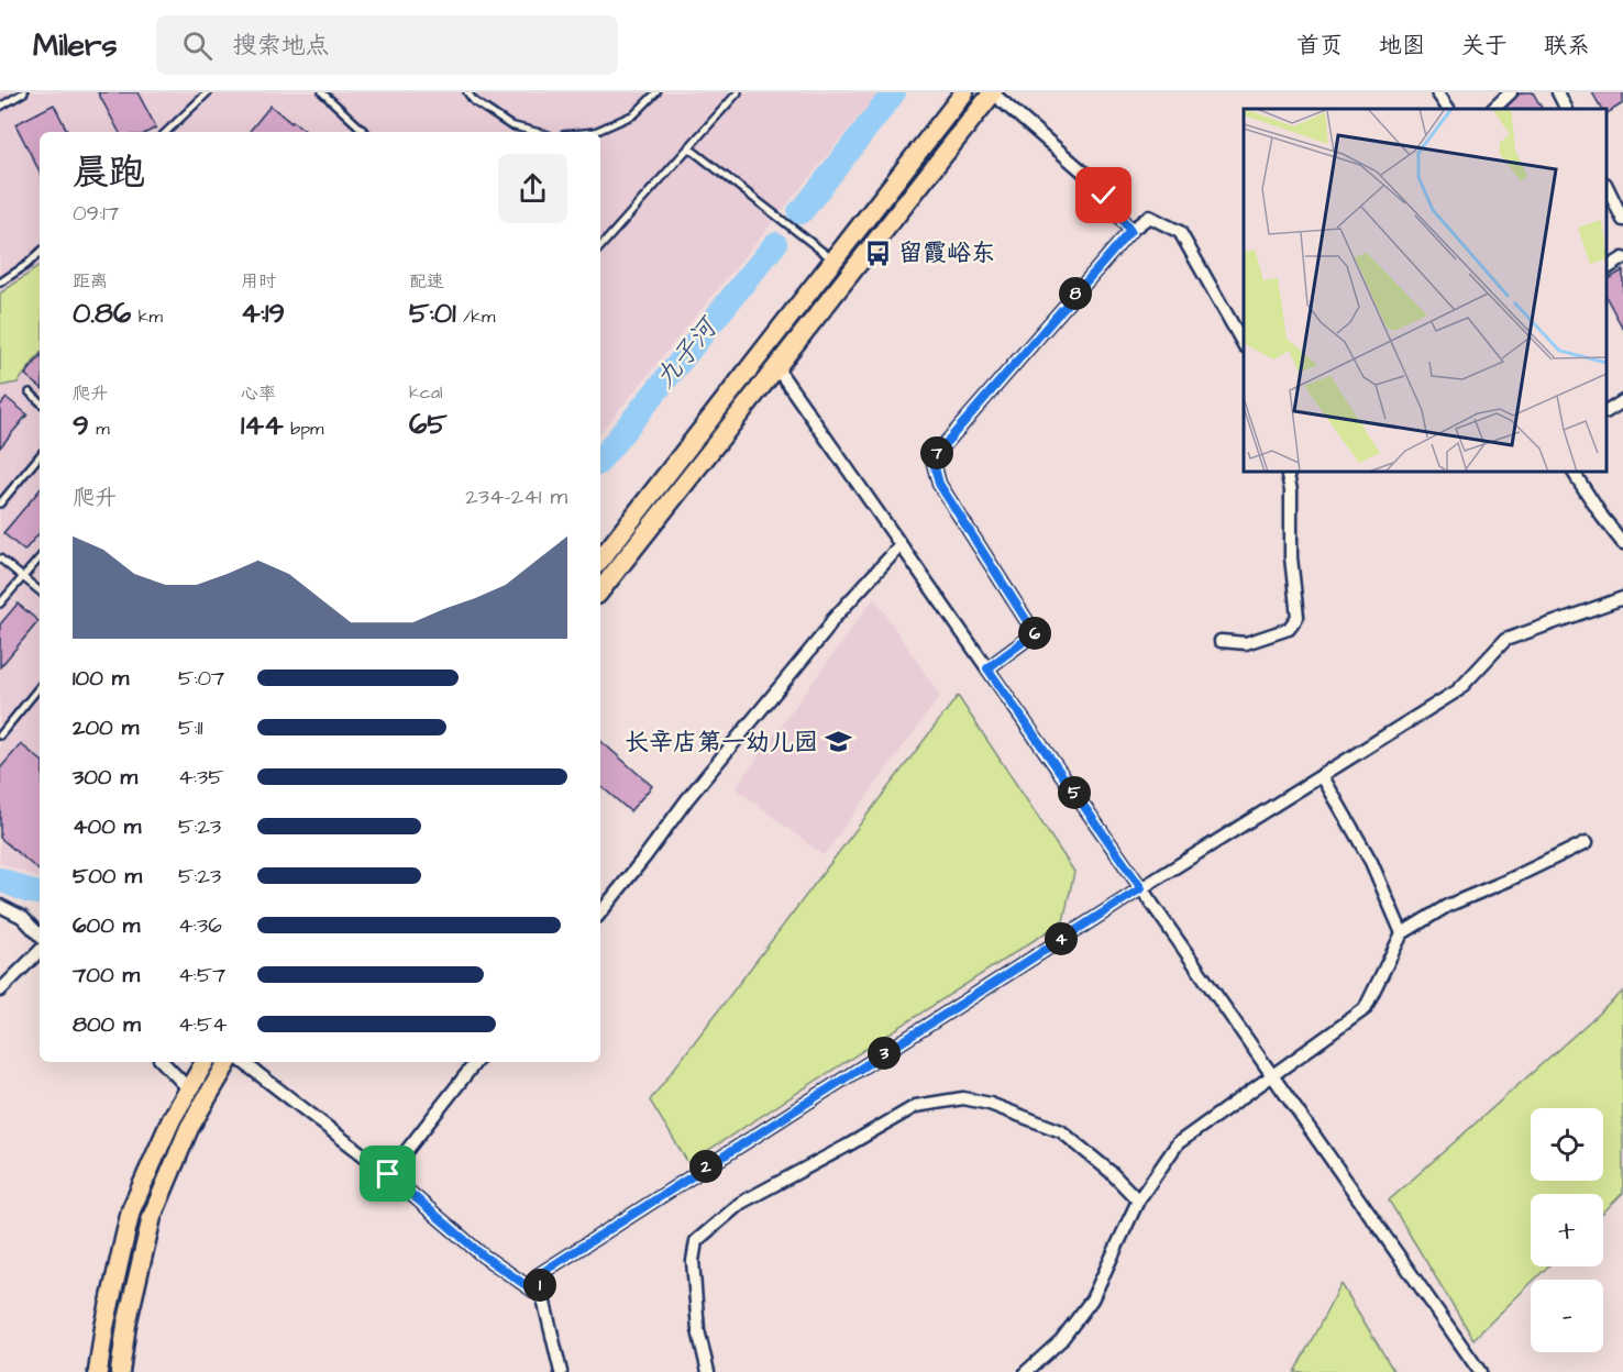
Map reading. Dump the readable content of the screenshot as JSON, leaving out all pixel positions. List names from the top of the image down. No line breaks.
{"water":["九子河"],"places":{"bus stop":["留霞峪东"],"school or university":["长辛店第一幼儿园"]},"page":{"header":"Milers","search":"搜索地点","nav":["首页","地图","关于","联系"],"heading":["晨跑","09:17"],"stats":[["距离","0.86 km"],["用时","4:19"],["配速","5:01 /km"],["爬升","9 m"],["心率","144 bpm"],["kcal","65"]],"pins":["8","7","6","5","4","3","2","1"],"chart":["爬升","234–241 m"],"list":[{"name":"100 m","note":"5:07"},{"name":"200 m","note":"5:11"},{"name":"300 m","note":"4:35"},{"name":"400 m","note":"5:23"},{"name":"500 m","note":"5:23"},{"name":"600 m","note":"4:36"},{"name":"700 m","note":"4:57"},{"name":"800 m","note":"4:54"}],"map_buttons":["+","−"]}}
